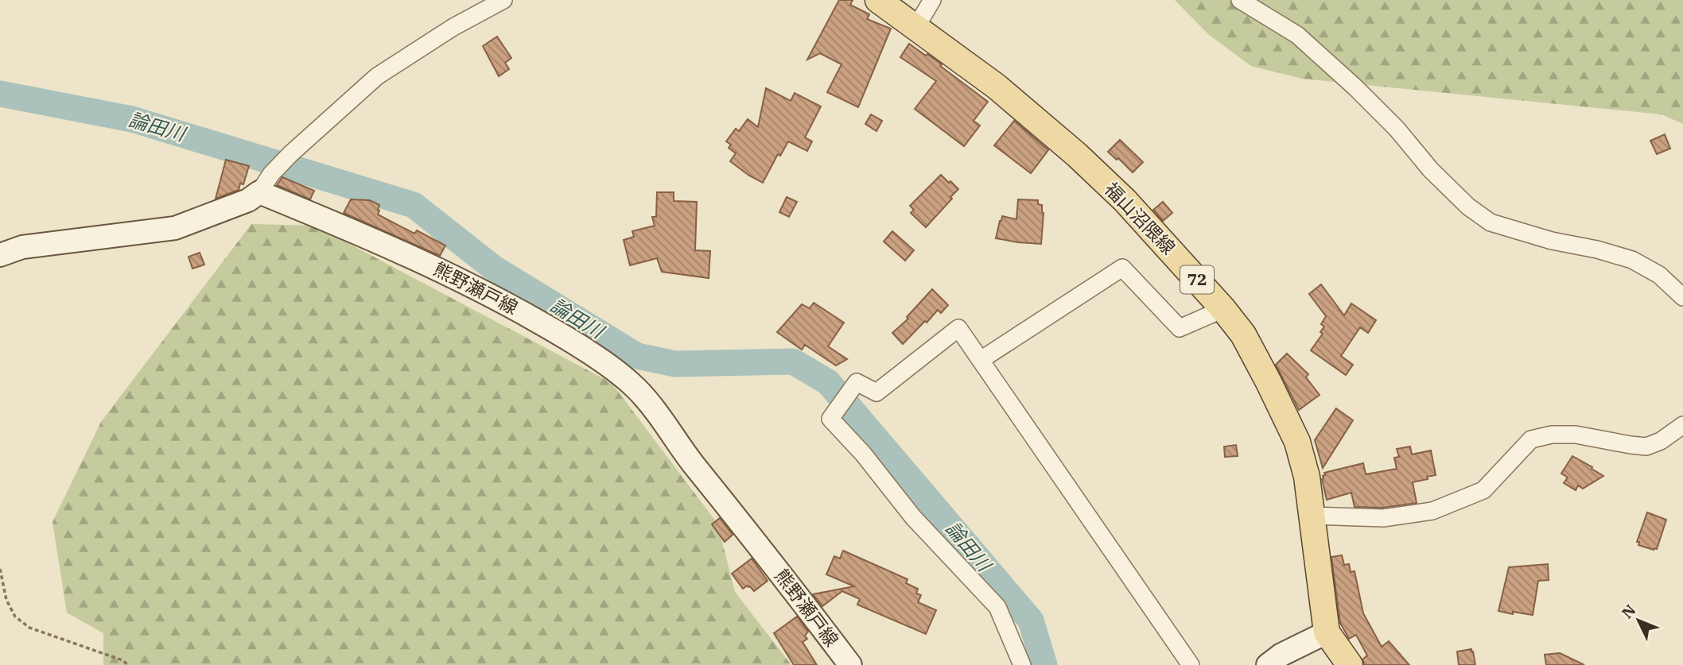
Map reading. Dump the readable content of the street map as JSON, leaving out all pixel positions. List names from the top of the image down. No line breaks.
{"streets":{"main road":["福山沼隈線","72","熊野瀬戸線"]},"water":["論田川"],"north":"top left"}
